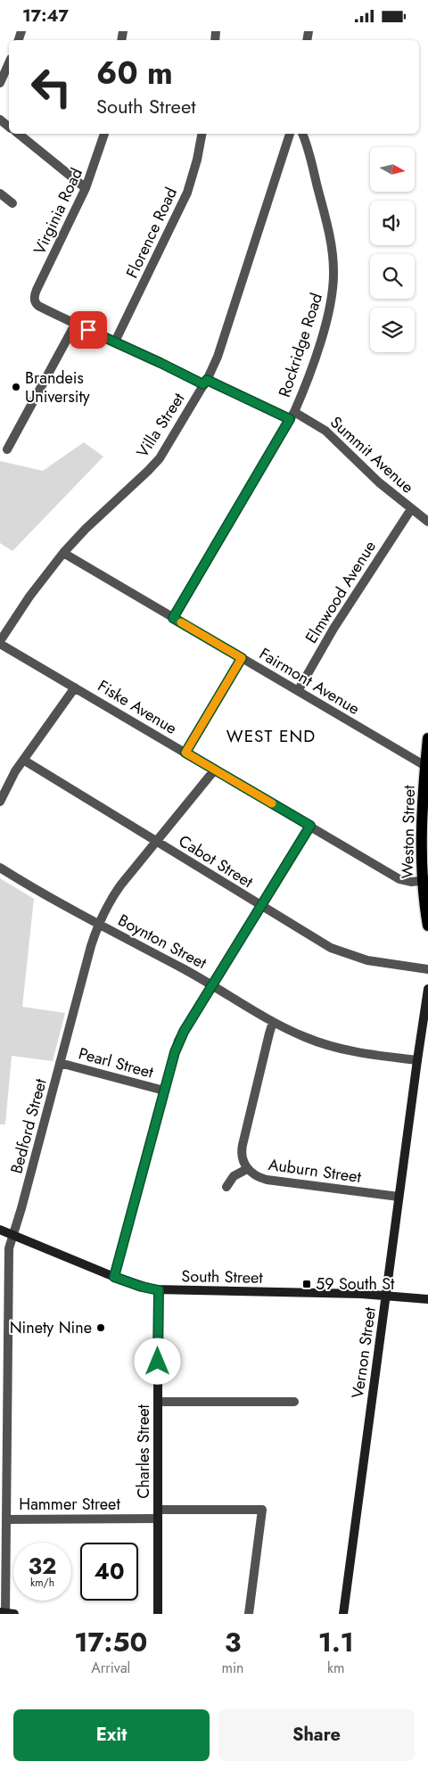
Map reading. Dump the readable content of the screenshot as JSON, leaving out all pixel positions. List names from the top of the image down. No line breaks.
{"streets":{"main road":["Weston Street"],"street":["Virginia Road","Florence Road","Rockridge Road","Villa Street","Summit Avenue","Elmwood Avenue","Fairmont Avenue","Fiske Avenue","Cabot Street","Boynton Street","Pearl Street","Bedford Street","Auburn Street","South Street","Vernon Street","Charles Street","Hammer Street"]},"crossings":[["Virginia Road","Summit Avenue"],["Florence Road","Summit Avenue"],["Rockridge Road","Summit Avenue"],["Rockridge Road","Fairmont Avenue"],["Villa Street","Summit Avenue"],["Villa Street","Fairmont Avenue"],["Villa Street","Fiske Avenue"],["Summit Avenue","Elmwood Avenue"],["Elmwood Avenue","Fairmont Avenue"],["Fairmont Avenue","Weston Street"],["Fiske Avenue","Weston Street"],["Fiske Avenue","Bedford Street"],["Cabot Street","Bedford Street"],["Boynton Street","Bedford Street"],["Boynton Street","Auburn Street"],["Boynton Street","Vernon Street"],["Pearl Street","Bedford Street"],["Bedford Street","South Street"],["Bedford Street","Hammer Street"],["Auburn Street","Vernon Street"],["South Street","Vernon Street"],["South Street","Charles Street"],["Charles Street","Hammer Street"]],"districts":["WEST END"],"places":{"other":["Brandeis University","Ninety Nine"],"transit":["59 South St"]},"north":"right","page":{"status":"17:47","turn":["60 m","South Street"],"speed":"32 km/h","limit":"40","eta":["17:50","Arrival","3","min","1.1","km"],"buttons":["Exit","Share"]}}
